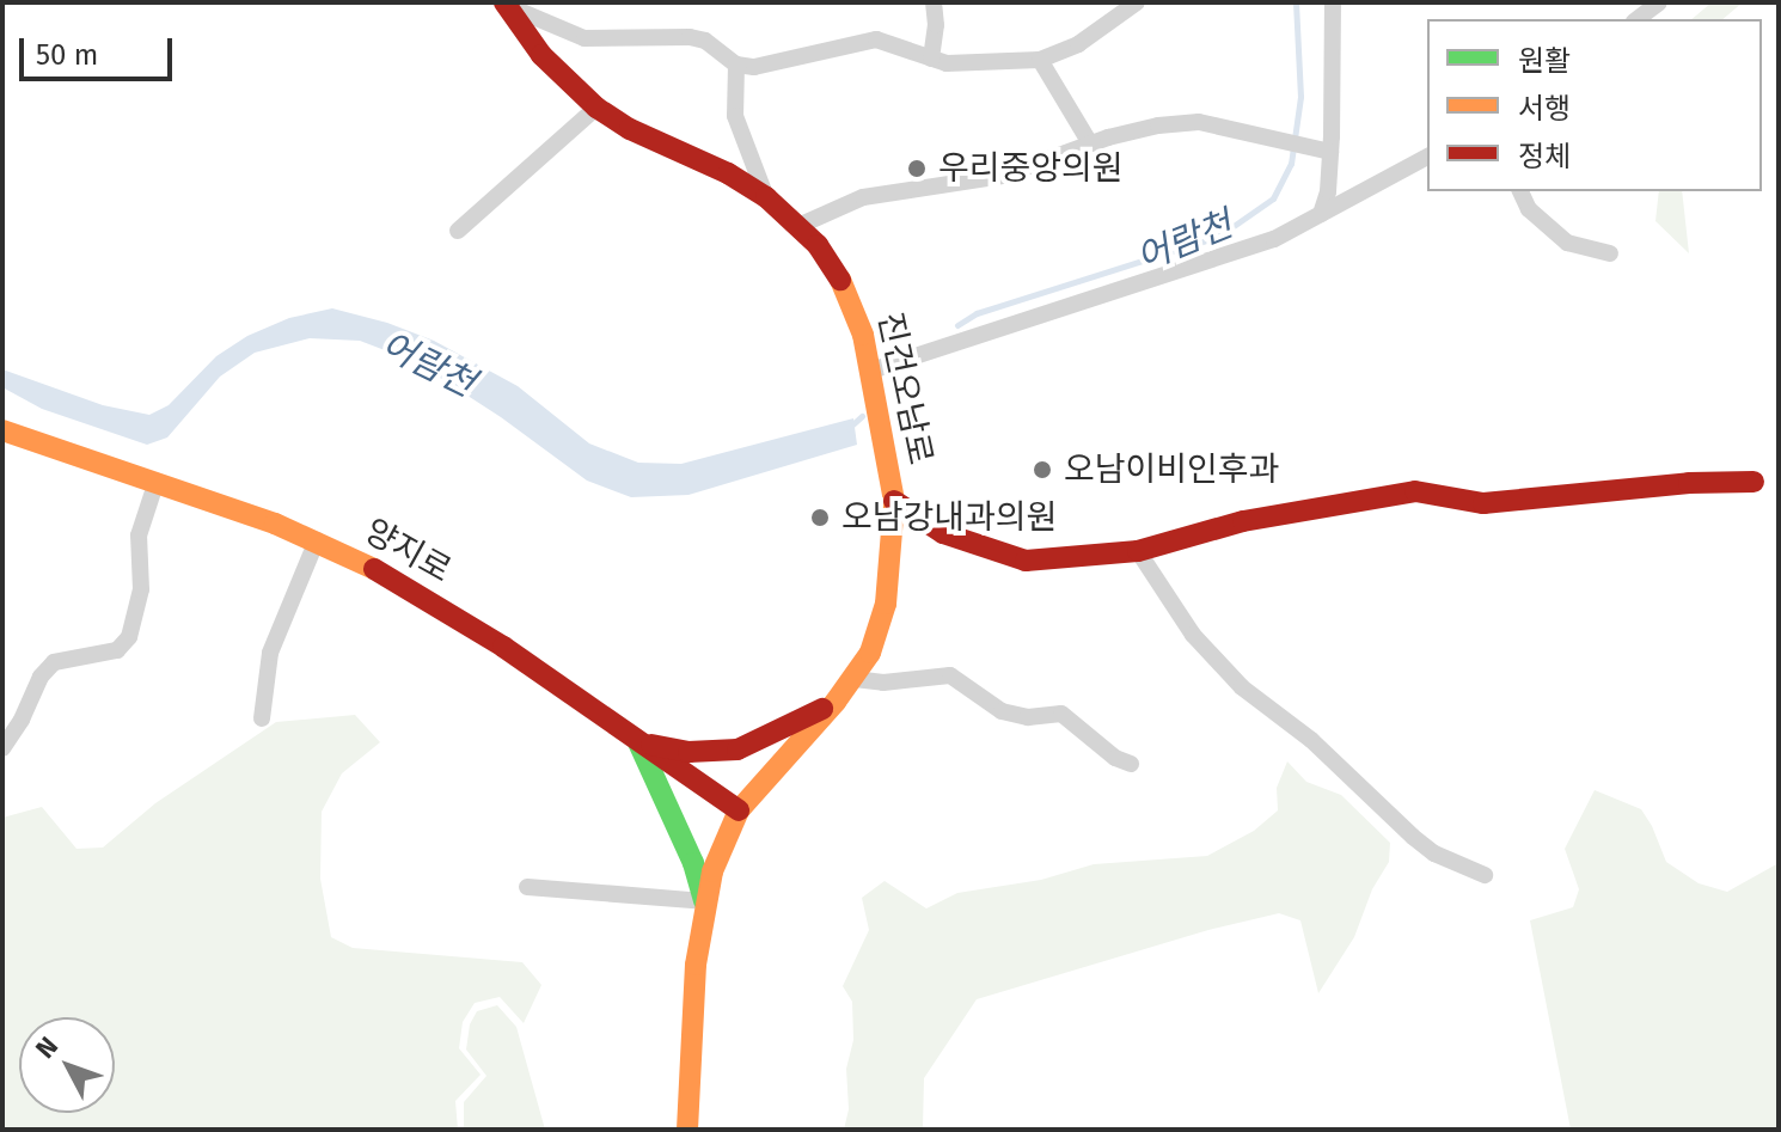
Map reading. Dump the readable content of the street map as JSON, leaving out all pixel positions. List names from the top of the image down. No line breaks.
{"streets":{"street":["진건오남로","양지로"]},"crossings":[["진건오남로","양지로"]],"water":["어람천"],"places":["우리중앙의원","오남이비인후과","오남강내과의원"],"legend":["원활","서행","정체"],"scale_bar":"50 m","north":"top left"}
